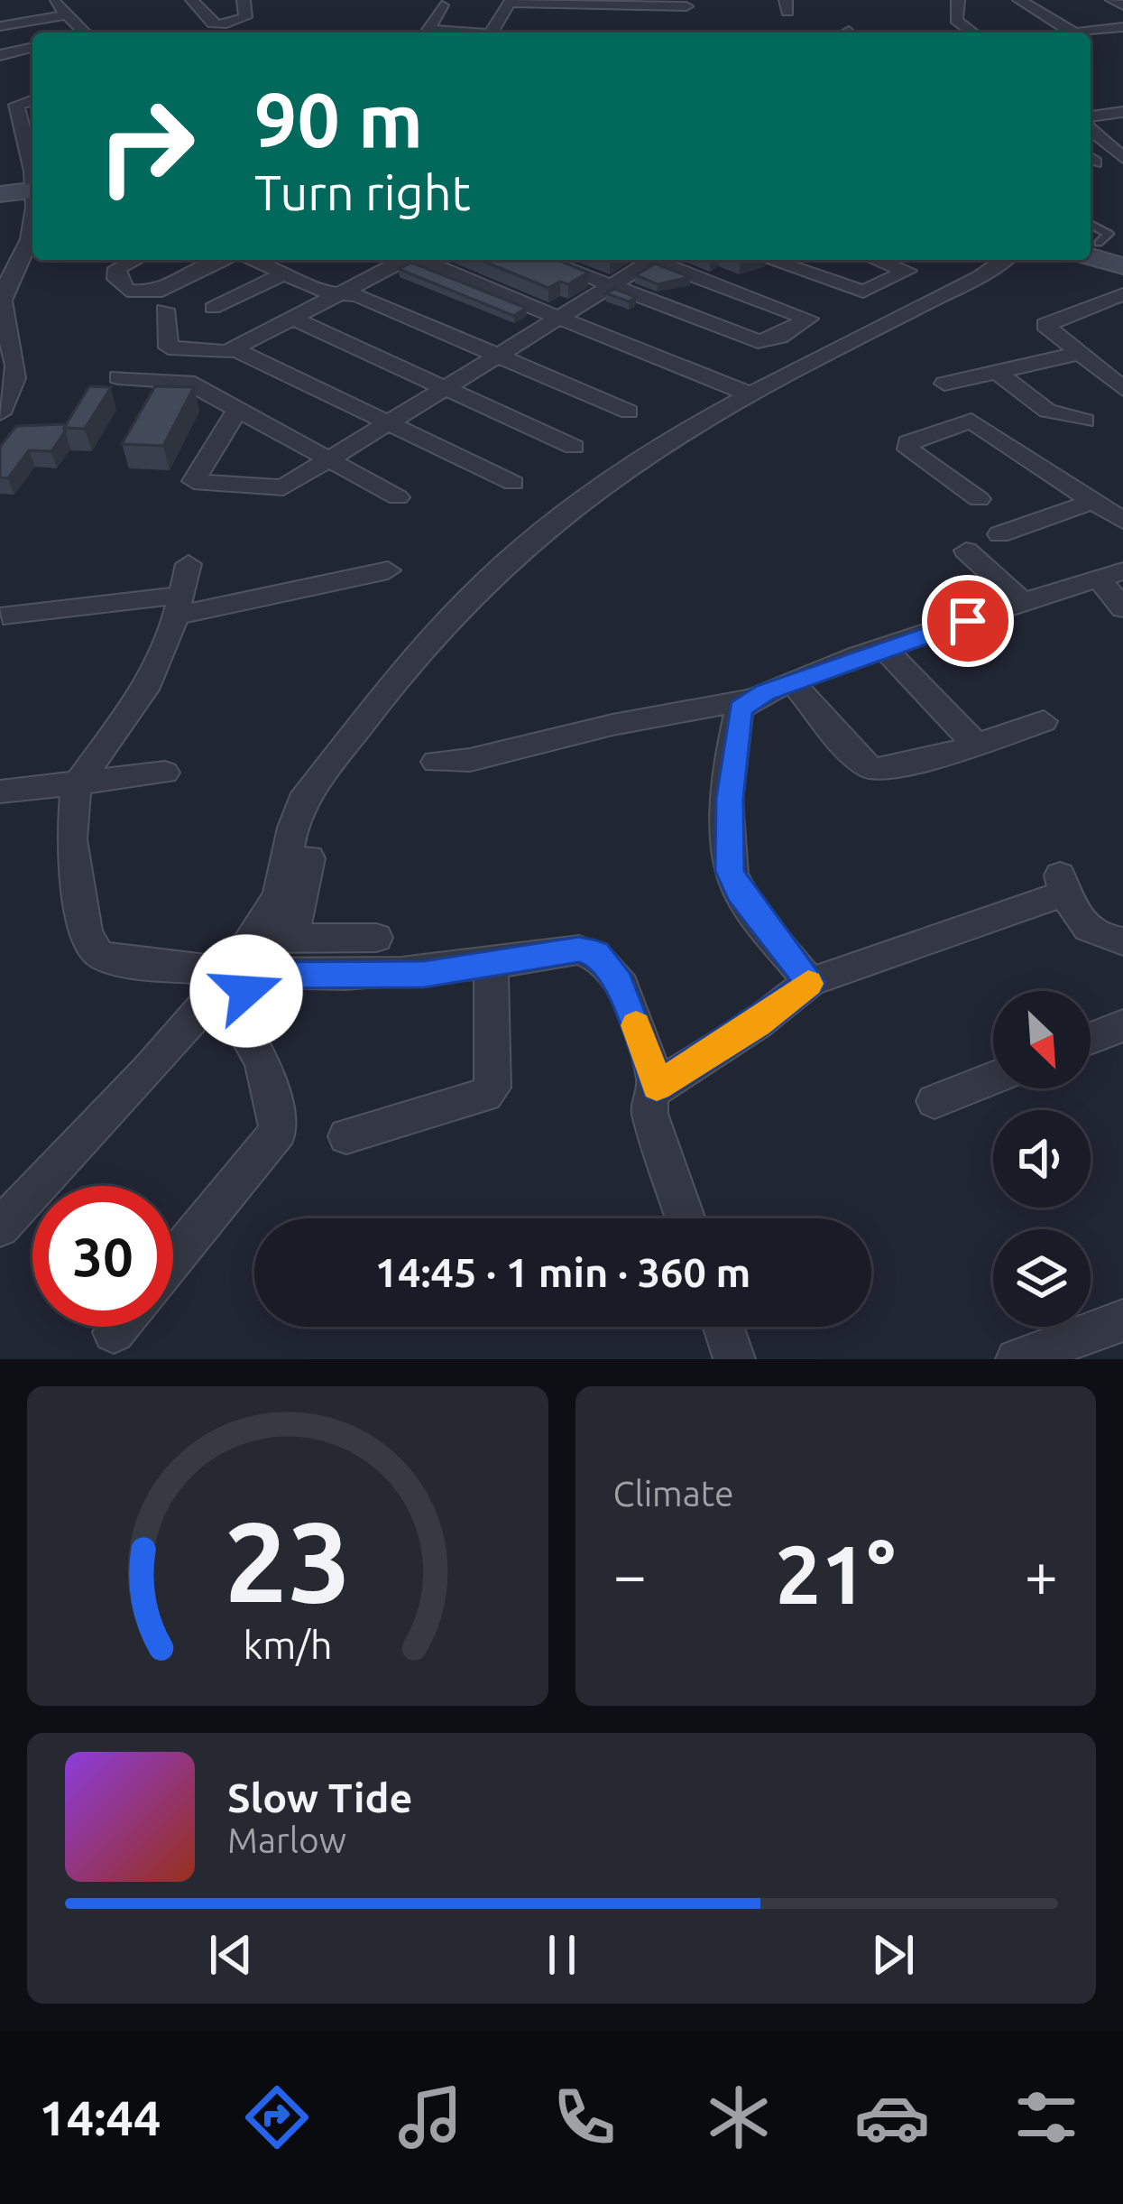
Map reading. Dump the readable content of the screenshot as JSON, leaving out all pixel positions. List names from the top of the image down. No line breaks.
{"north":"bottom right","page":{"turn":["90 m","Turn right"],"limit":"30","trip":"14:45 · 1 min · 360 m","tile":"Climate","heat":["−","21°","+"],"song":["Slow Tide","Marlow"],"tabs":"14:44","gauge":["23","km/h"]}}
